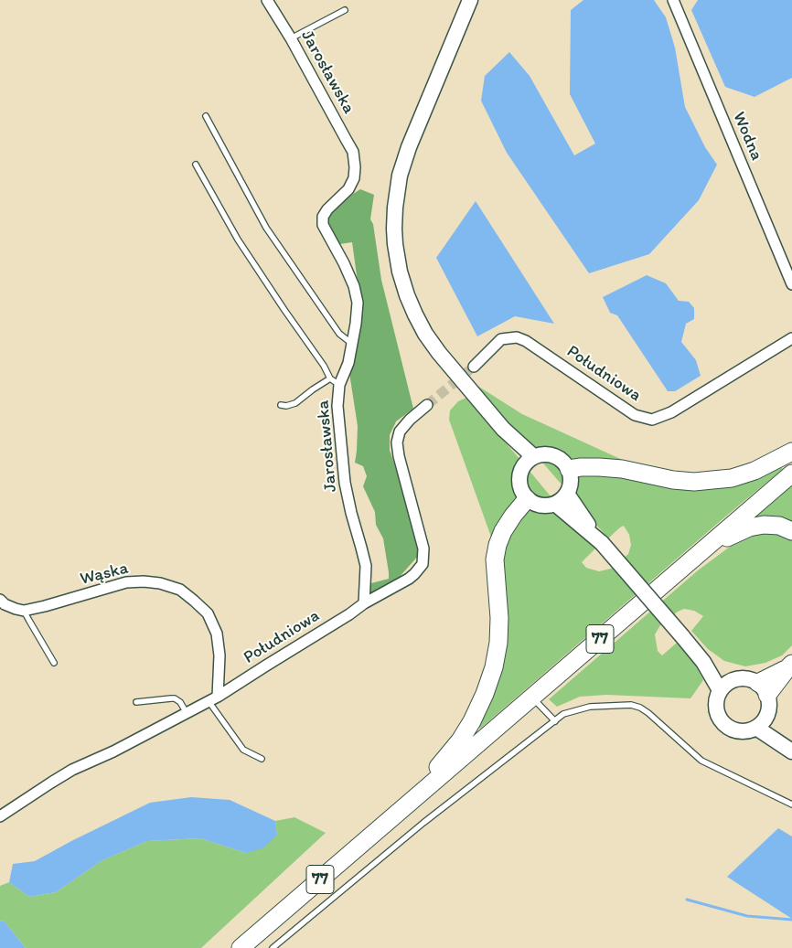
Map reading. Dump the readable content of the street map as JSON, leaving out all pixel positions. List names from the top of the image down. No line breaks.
{"streets":{"main road":["77"],"street":["Jarosławska","Wodna","Południowa","Wąska"]},"crossings":[["Jarosławska","Południowa"],["Południowa","Wąska"]]}
